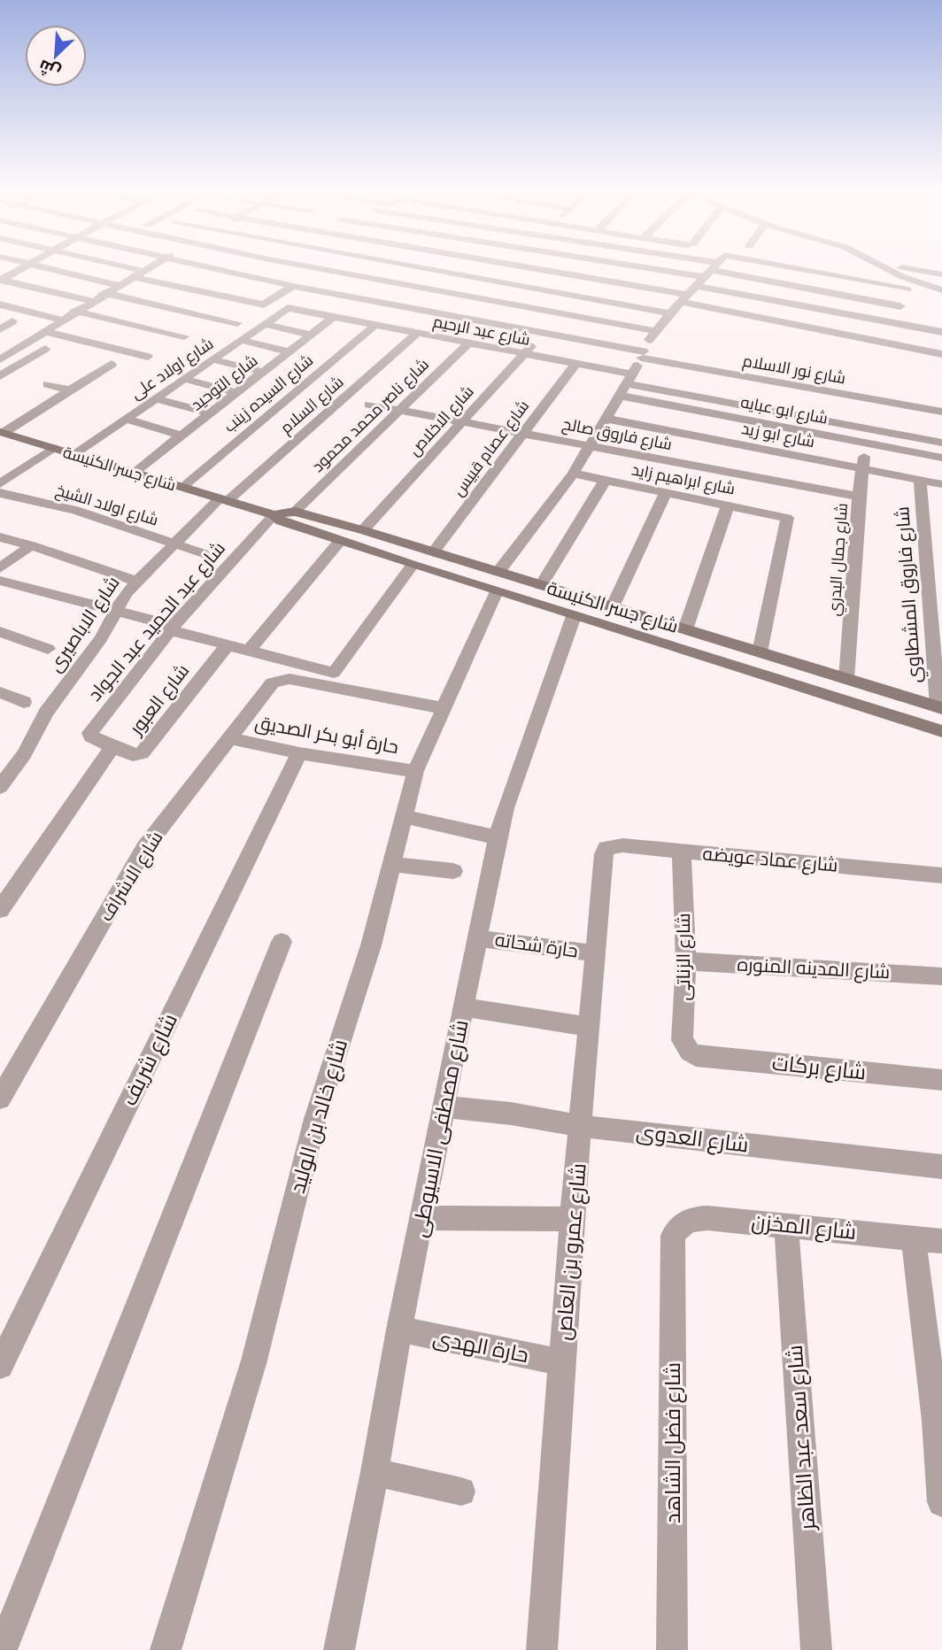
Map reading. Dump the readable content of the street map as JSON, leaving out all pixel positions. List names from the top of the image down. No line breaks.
{"streets":{"main road":["شارع جسر الكنيسة"],"street":["شارع عبد الرحيم","شارع اولاد على","شارع نور الاسلام","شارع التوحيد","شارع السيده زينب","شارع السلام","شارع ابو عبايه","شارع ناصر محمد محمود","شارع الاخلاص","شارع فاروق صالح","شارع ابو زيد","شارع عصام قبيس","شارع ابراهيم زايد","شارع اولاد الشيخ","شارع جمال البدري","شارع فاروق المشطاوي","شارع عبد الحميد عبد الجواد","شارع الاباصيرى","شارع العبور","حارة أبو بكر الصديق","شارع عماد عويضه","شارع الاشراف","حارة شحاته","شارع الزناتى","شارع المدينه المنوره","شارع شريف","شارع بركات","شارع خالد بن الوليد","شارع مصطفى الاسيوطى","شارع العدوى","شارع المخزن","شارع عمرو بن العاص","حارة الهدى","شارع سعد عبد الظاهر","شارع فضل الشاهد"]},"crossings":[["شارع عبد الرحيم","شارع اولاد على"],["شارع عبد الرحيم","شارع التوحيد"],["شارع عبد الرحيم","شارع السيده زينب"],["شارع عبد الرحيم","شارع السلام"],["شارع عبد الرحيم","شارع ناصر محمد محمود"],["شارع عبد الرحيم","شارع الاخلاص"],["شارع عبد الرحيم","شارع عصام قبيس"],["شارع عبد الرحيم","شارع خالد بن الوليد"],["شارع اولاد على","شارع جسر الكنيسة"],["شارع نور الاسلام","شارع الاخلاص"],["شارع نور الاسلام","شارع خالد بن الوليد"],["شارع التوحيد","شارع جسر الكنيسة"],["شارع السيده زينب","شارع جسر الكنيسة"],["شارع السلام","شارع جسر الكنيسة"],["شارع السلام","شارع الاباصيرى"],["شارع ابو عبايه","شارع جمال البدري"],["شارع ابو عبايه","شارع خالد بن الوليد"],["شارع ناصر محمد محمود","شارع فاروق صالح"],["شارع ناصر محمد محمود","شارع جسر الكنيسة"],["شارع الاخلاص","شارع فاروق صالح"],["شارع الاخلاص","شارع جسر الكنيسة"],["شارع فاروق صالح","شارع عصام قبيس"],["شارع فاروق صالح","شارع جمال البدري"],["شارع فاروق صالح","شارع خالد بن الوليد"],["شارع ابو زيد","شارع جمال البدري"],["شارع ابو زيد","شارع فاروق المشطاوي"],["شارع ابو زيد","شارع خالد بن الوليد"],["شارع عصام قبيس","شارع جسر الكنيسة"],["شارع جسر الكنيسة","شارع ابراهيم زايد"],["شارع جسر الكنيسة","شارع جمال البدري"],["شارع جسر الكنيسة","شارع فاروق المشطاوي"],["شارع جسر الكنيسة","شارع عبد الحميد عبد الجواد"],["شارع جسر الكنيسة","شارع الاباصيرى"],["شارع جسر الكنيسة","شارع خالد بن الوليد"],["شارع جسر الكنيسة","شارع مصطفى الاسيوطى"],["شارع ابراهيم زايد","شارع خالد بن الوليد"],["شارع اولاد الشيخ","شارع الاباصيرى"],["شارع عبد الحميد عبد الجواد","شارع العبور"],["حارة أبو بكر الصديق","شارع الاشراف"],["حارة أبو بكر الصديق","شارع شريف"],["حارة أبو بكر الصديق","شارع خالد بن الوليد"],["شارع عماد عويضه","شارع الزناتى"],["شارع عماد عويضه","شارع عمرو بن العاص"],["شارع الاشراف","شارع خالد بن الوليد"],["حارة شحاته","شارع مصطفى الاسيوطى"],["حارة شحاته","شارع عمرو بن العاص"],["شارع الزناتى","شارع المدينه المنوره"],["شارع الزناتى","شارع بركات"],["شارع مصطفى الاسيوطى","شارع العدوى"],["شارع مصطفى الاسيوطى","حارة الهدى"],["شارع العدوى","شارع عمرو بن العاص"],["شارع المخزن","شارع سعد عبد الظاهر"],["شارع المخزن","شارع فضل الشاهد"],["شارع عمرو بن العاص","حارة الهدى"]],"north":"bottom left"}
